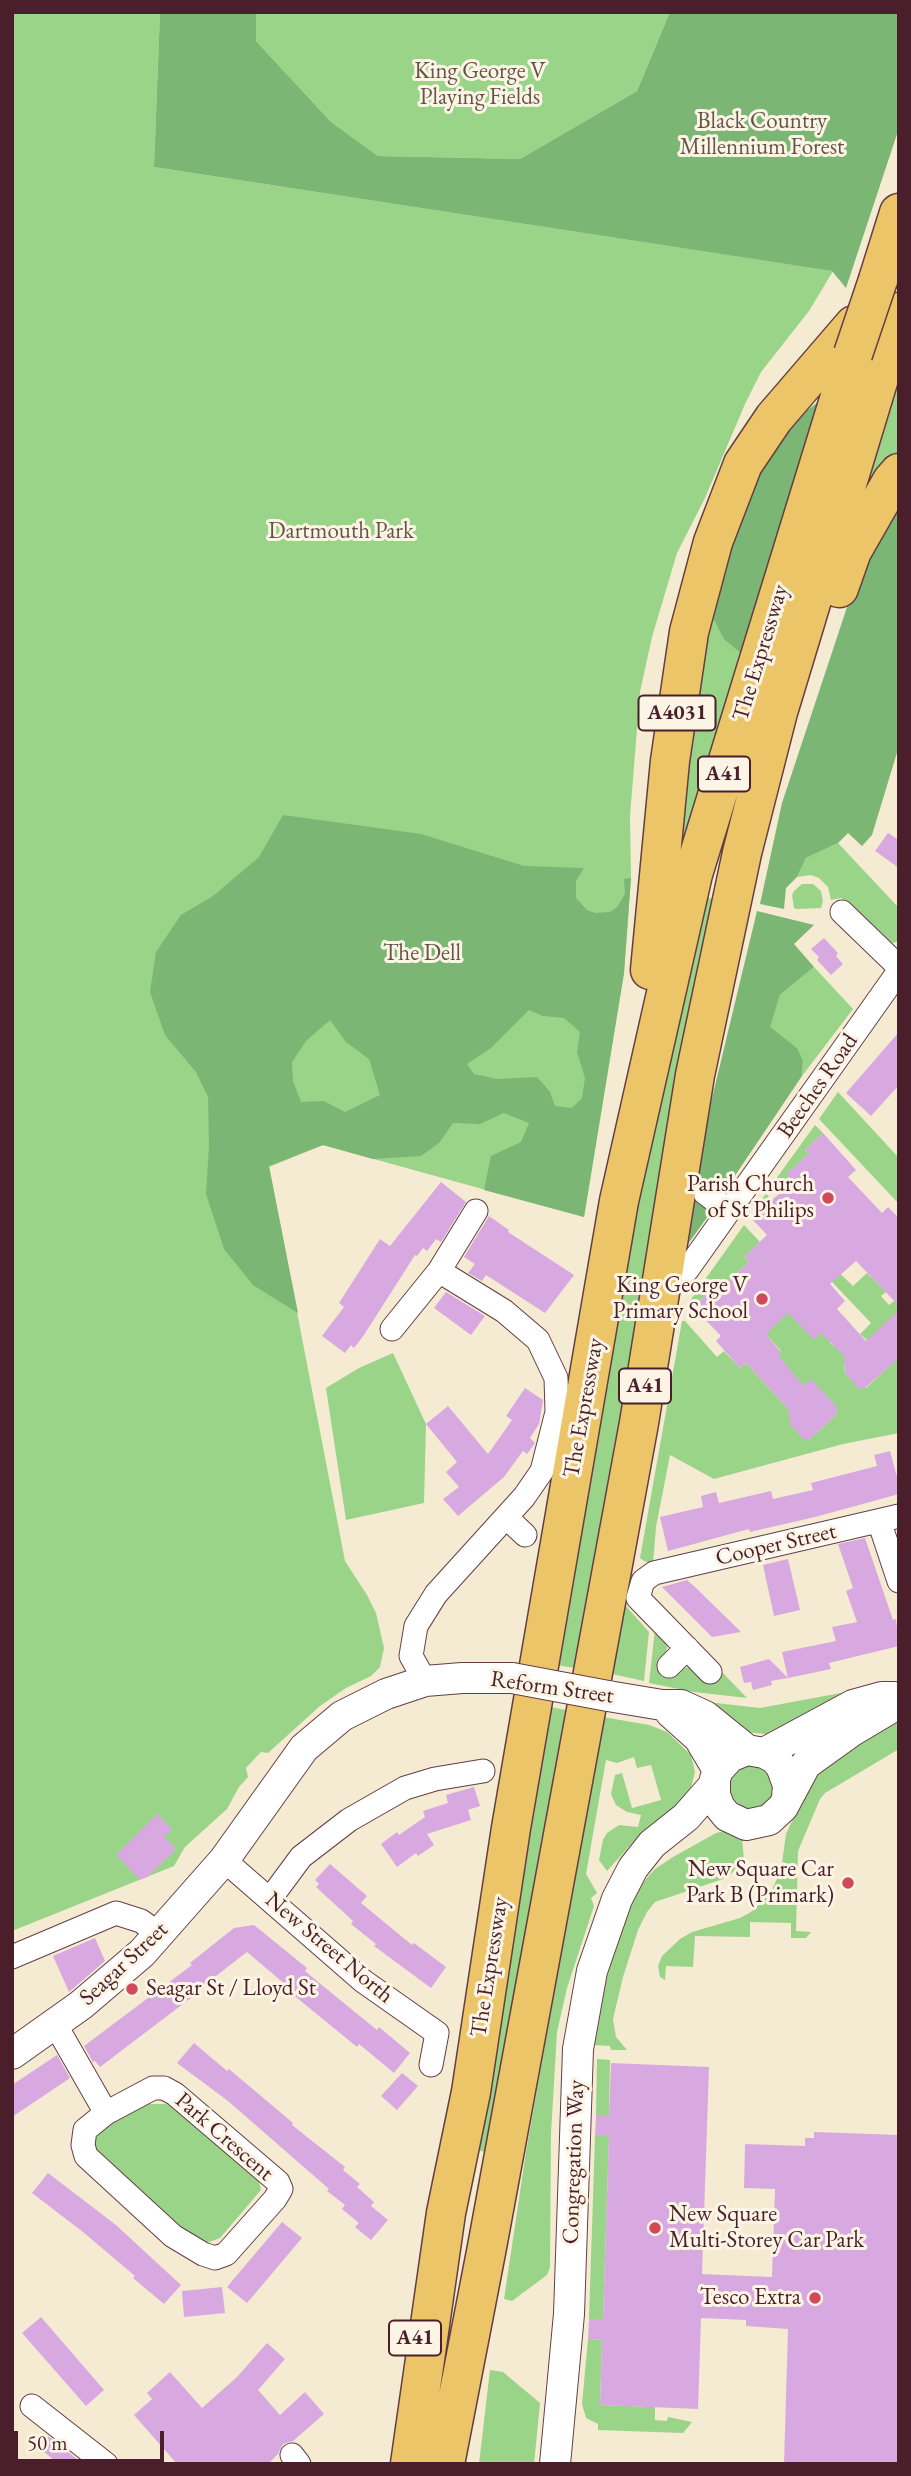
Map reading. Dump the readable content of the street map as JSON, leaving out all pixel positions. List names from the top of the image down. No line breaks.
{"streets":{"highway":["The Expressway","A4031","A41"],"street":["Beeches Road","Cooper Street","Reform Street","New Street North","Seagar Street","Park Crescent","Congregation Way"]},"crossings":[["The Expressway","A4031"],["The Expressway","A41"],["Reform Street","New Street North"],["Reform Street","Seagar Street"],["Reform Street","Congregation Way"],["New Street North","Seagar Street"]],"parks":["King George V Playing Fields","Black Country Millennium Forest","Dartmouth Park","The Dell"],"places":["Parish Church of St Philips","King George V Primary School","New Square Car Park B (Primark)","Seagar St / Lloyd St","New Square Multi-Storey Car Park","Tesco Extra"],"scale_bar":"50 m"}
